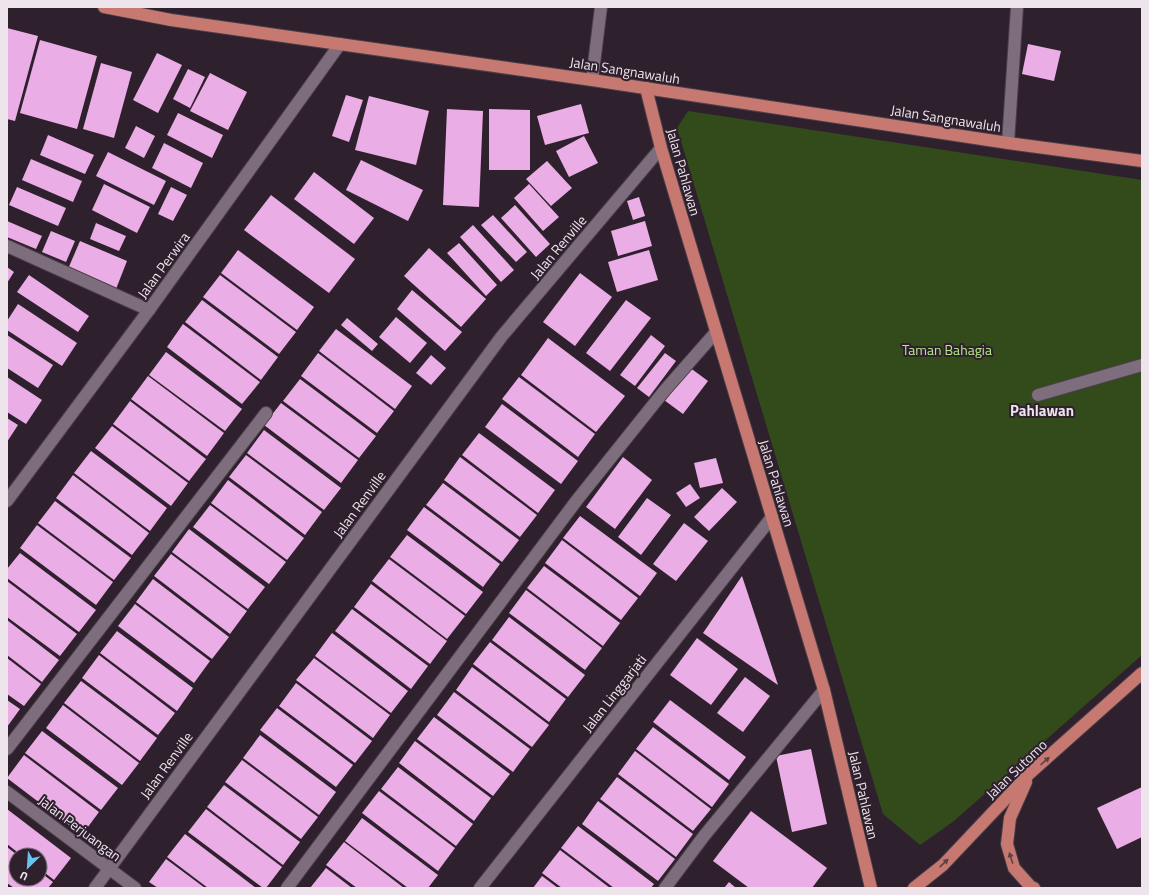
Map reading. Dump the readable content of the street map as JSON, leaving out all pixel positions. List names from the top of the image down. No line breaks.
{"streets":{"main road":["Jalan Sangnawaluh","Jalan Pahlawan","Jalan Sutomo"],"street":["Jalan Renville","Jalan Perwira","Jalan Linggarjati","Jalan Perjuangan"]},"crossings":[["Jalan Sangnawaluh","Jalan Pahlawan"],["Jalan Sangnawaluh","Jalan Perwira"],["Jalan Pahlawan","Jalan Renville"],["Jalan Pahlawan","Jalan Linggarjati"],["Jalan Renville","Jalan Perjuangan"]],"one_way":["Jalan Sutomo"],"districts":["Pahlawan"],"parks":["Taman Bahagia"],"north":"bottom left"}
